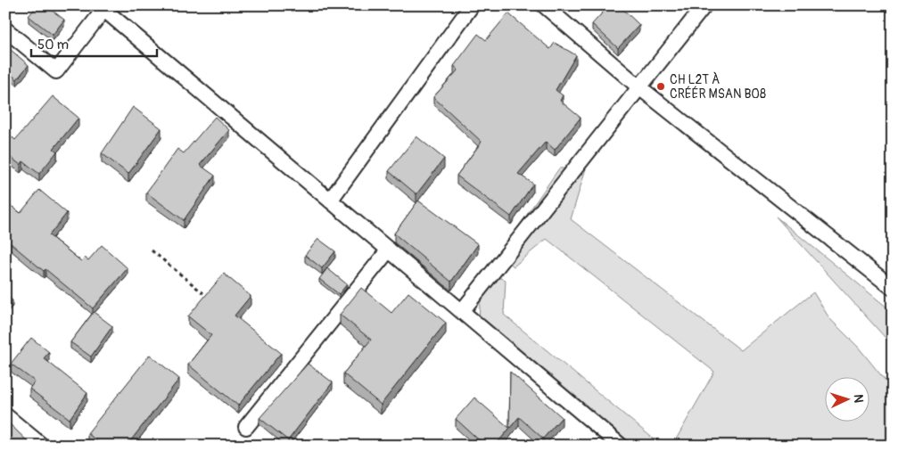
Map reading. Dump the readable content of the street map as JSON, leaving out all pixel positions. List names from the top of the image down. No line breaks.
{"places":["CH L2T À CRÉÉR MSAN B08"],"scale_bar":"50 m","north":"right"}
